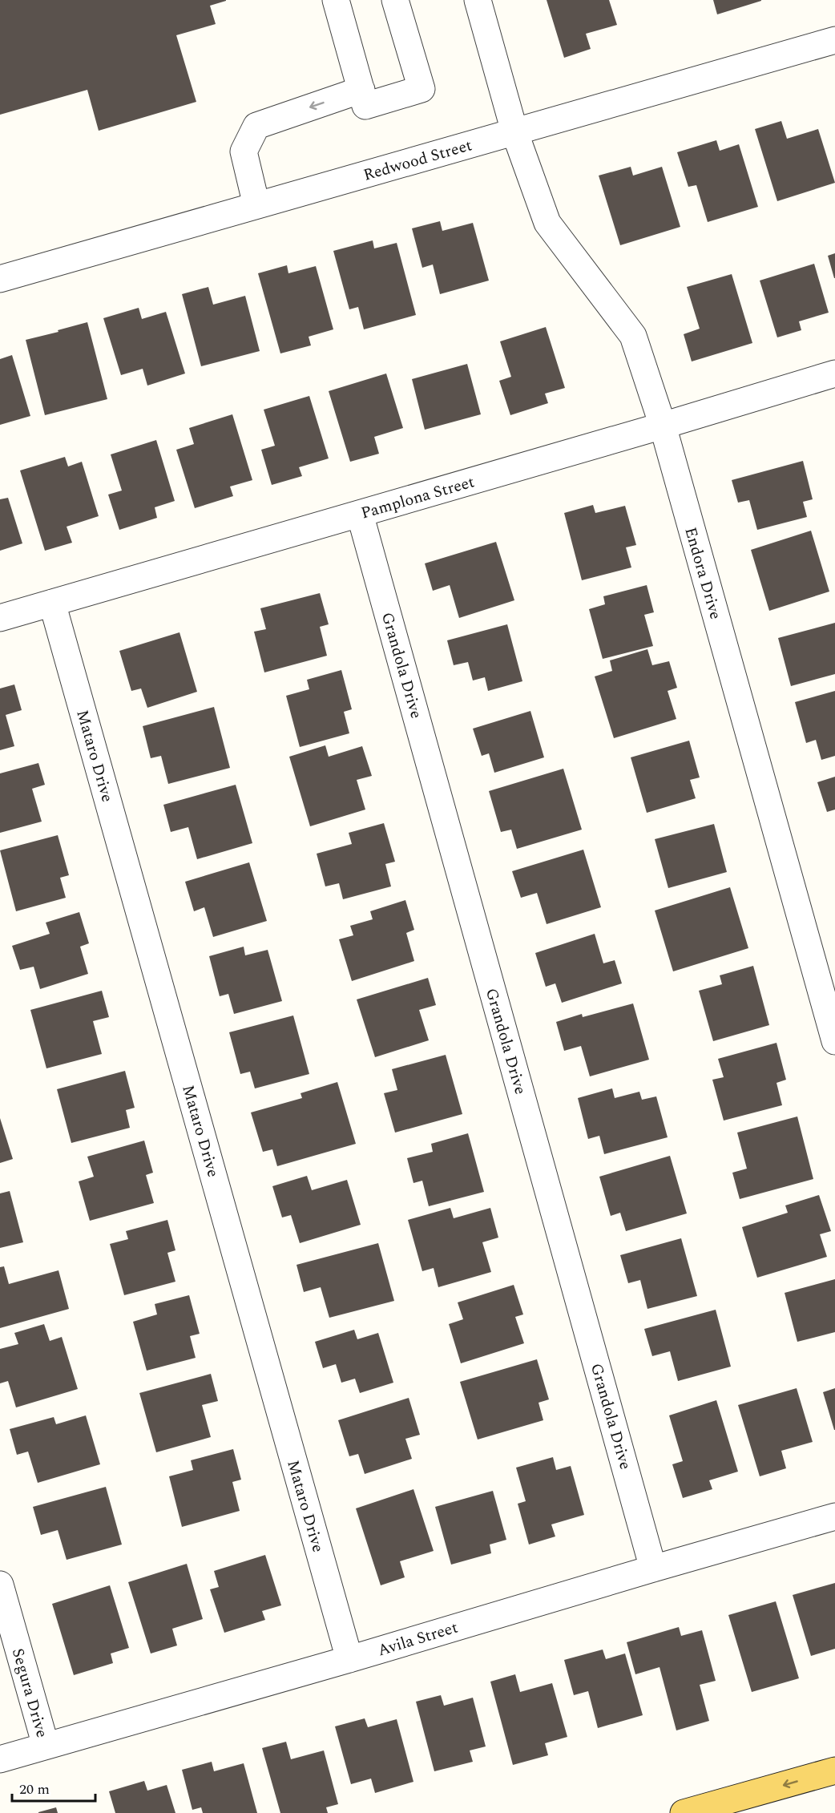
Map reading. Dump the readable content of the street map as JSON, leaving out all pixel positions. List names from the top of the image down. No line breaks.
{"streets":{"street":["Redwood Street","Pamplona Street","Endora Drive","Grandola Drive","Mataro Drive","Avila Street","Segura Drive"]},"crossings":[["Redwood Street","Endora Drive"],["Pamplona Street","Endora Drive"],["Pamplona Street","Grandola Drive"],["Pamplona Street","Mataro Drive"],["Grandola Drive","Avila Street"],["Mataro Drive","Avila Street"],["Avila Street","Segura Drive"]],"scale_bar":"20 m"}
